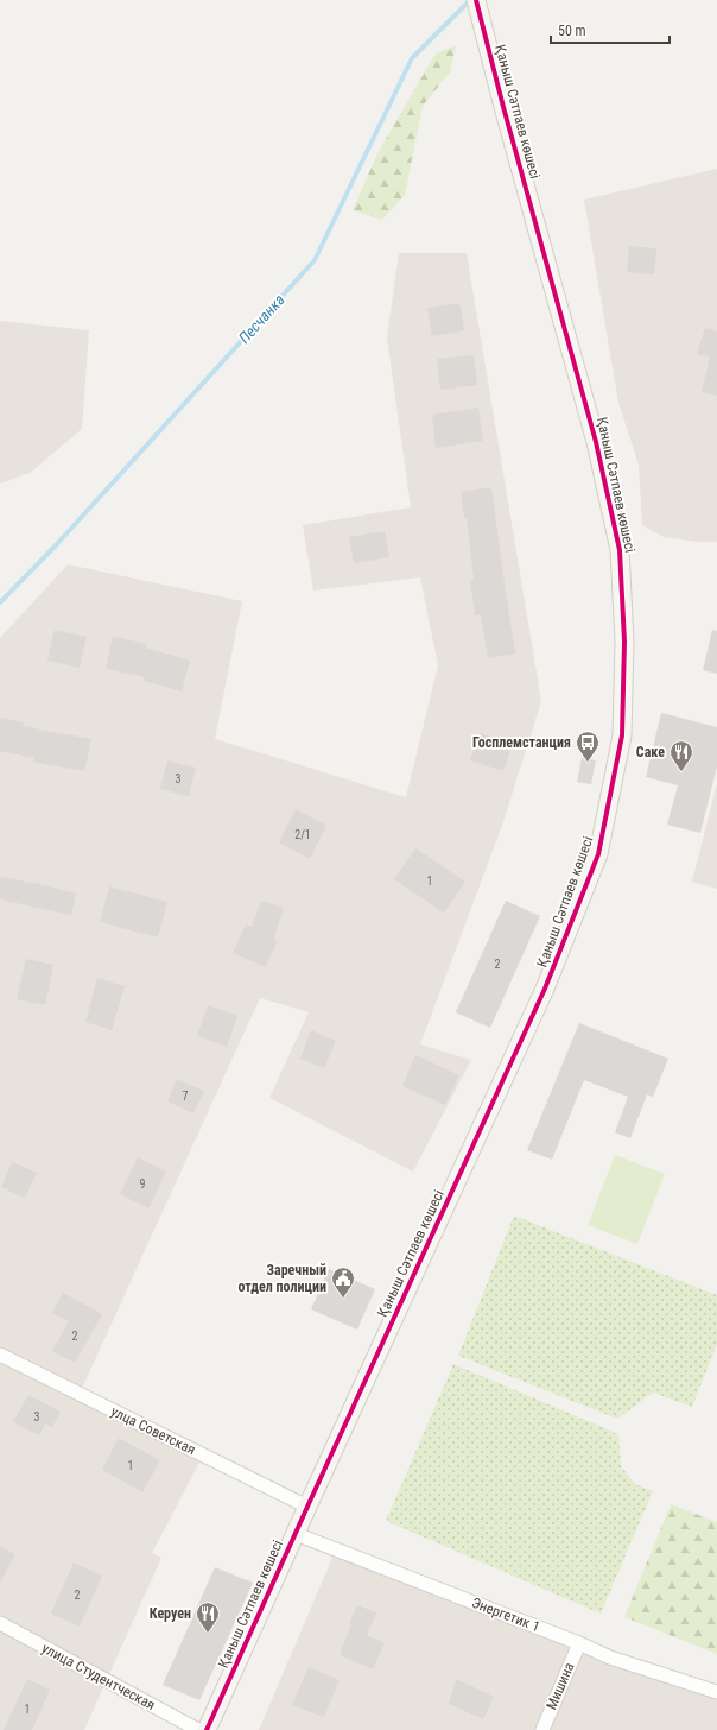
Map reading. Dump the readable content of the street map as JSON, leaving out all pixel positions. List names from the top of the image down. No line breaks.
{"streets":{"street":["Қаныш Сәтпаев көшесі","улца Советская","Энергетик 1","улица Студентческая","Мишина"]},"crossings":[["Қаныш Сәтпаев көшесі","улца Советская"],["Қаныш Сәтпаев көшесі","Энергетик 1"],["Энергетик 1","Мишина"]],"water":["Песчанка"],"places":{"bus stop":["Госплемстанция"],"restaurant":["Саке","Керуен"],"public building":["Заречный отдел полиции"]},"house_numbers":["3","2/1","1","2","7","9","2","3","1","2","1"],"scale_bar":"50 m"}
